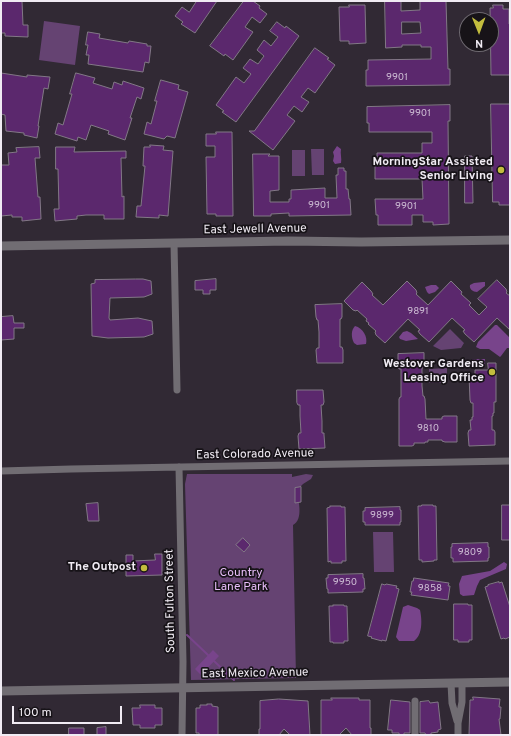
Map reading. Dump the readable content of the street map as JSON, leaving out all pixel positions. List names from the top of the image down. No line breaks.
{"streets":{"street":["East Jewell Avenue","East Colorado Avenue","South Fulton Street","East Mexico Avenue"]},"crossings":[["East Colorado Avenue","South Fulton Street"],["South Fulton Street","East Mexico Avenue"]],"parks":["Country Lane Park"],"places":["MorningStar Assisted Senior Living","Westover Gardens Leasing Office","The Outpost"],"house_numbers":["9901","9901","9901","9901","9891","9810","9899","9809","9950","9858"],"scale_bar":"100 m","north":"bottom"}
